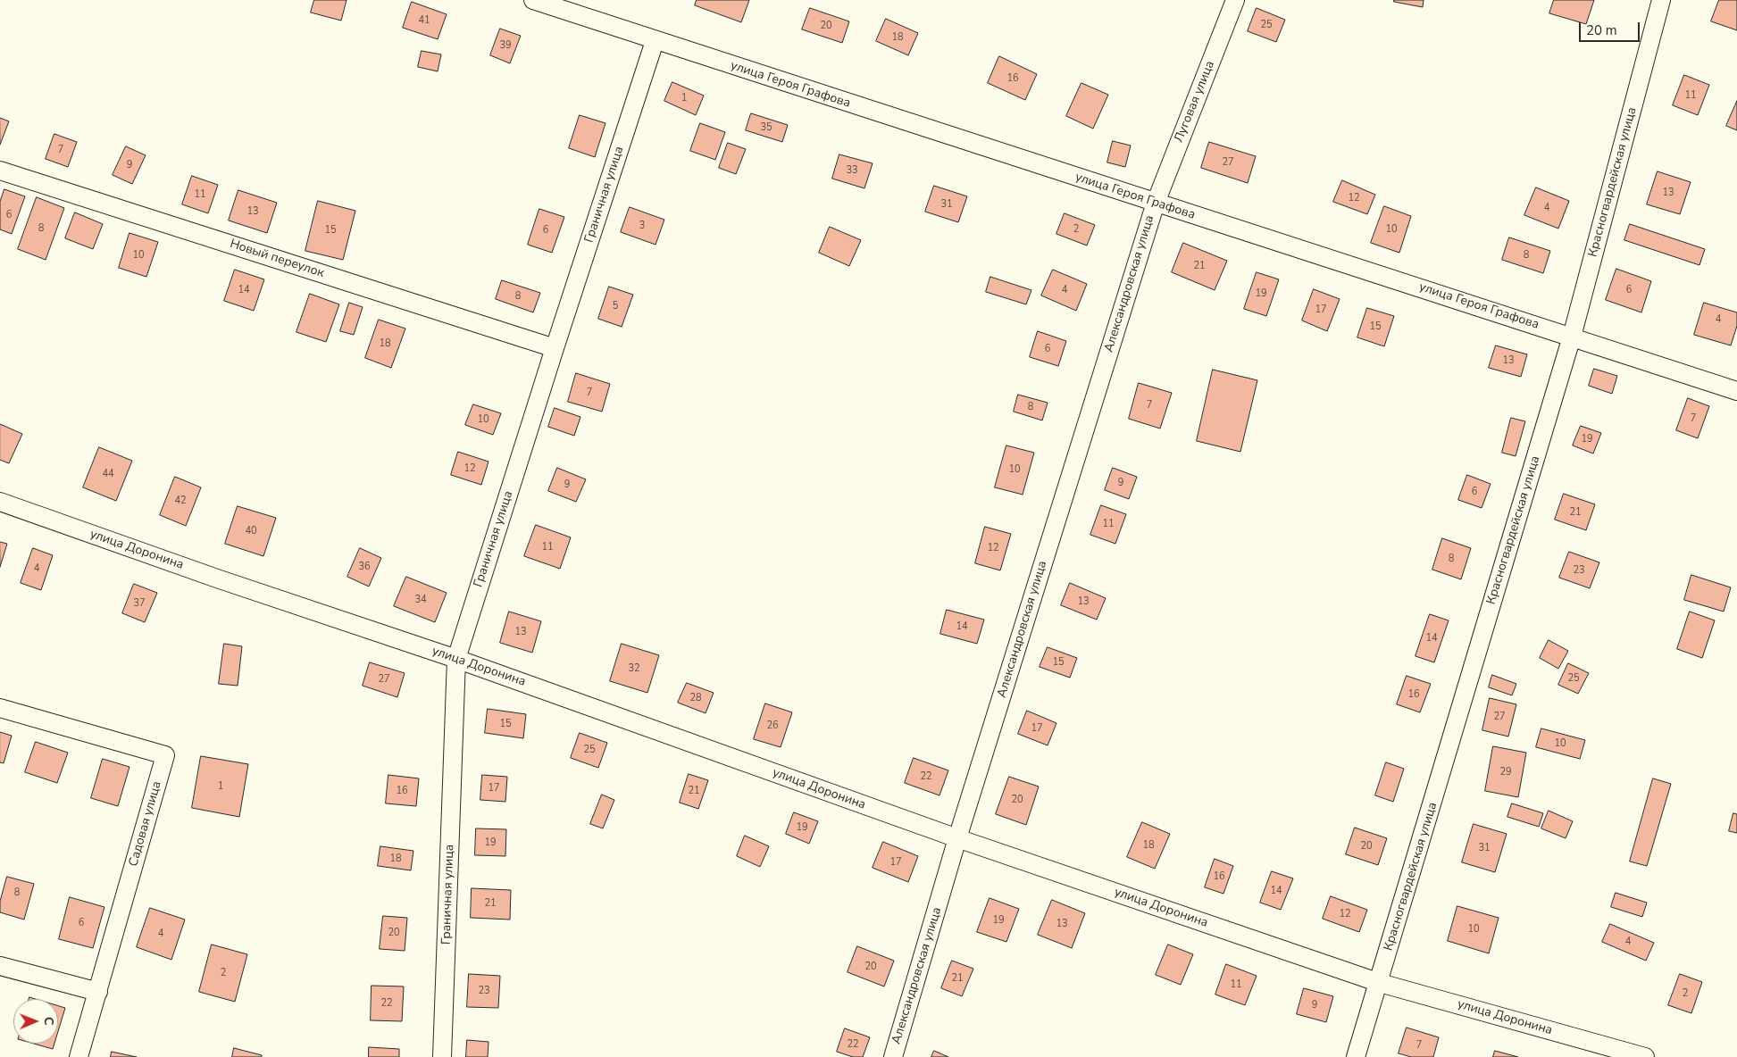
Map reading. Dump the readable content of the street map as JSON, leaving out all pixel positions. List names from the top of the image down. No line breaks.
{"streets":{"street":["улица Героя Графова","Луговая улица","Красногвардейская улица","Граничная улица","Новый переулок","Александровская улица","улица Доронина","Садовая улица"]},"crossings":[["улица Героя Графова","Луговая улица"],["улица Героя Графова","Красногвардейская улица"],["улица Героя Графова","Граничная улица"],["улица Героя Графова","Александровская улица"],["Луговая улица","Александровская улица"],["Красногвардейская улица","улица Доронина"],["Граничная улица","Новый переулок"],["Граничная улица","улица Доронина"],["Александровская улица","улица Доронина"]],"house_numbers":["41","25","20","18","39","16","11","1","35","7","27","9","33","13","11","12","31","4","13","6","3","8","2","10","15","6","10","8","21","14","4","6","19","8","5","17","4","15","18","6","13","7","7","8","7","10","19","12","10","44","9","9","6","42","21","11","40","11","12","8","36","4","23","34","13","37","14","13","14","15","32","25","27","16","28","27","15","26","17","10","25","29","22","1","17","16","21","20","19","19","18","20","31","18","17","16","14","8","21","12","19","6","13","10","20","4","4","20","2","21","11","23","2","22","9","22","7"],"scale_bar":"20 m","north":"right"}
